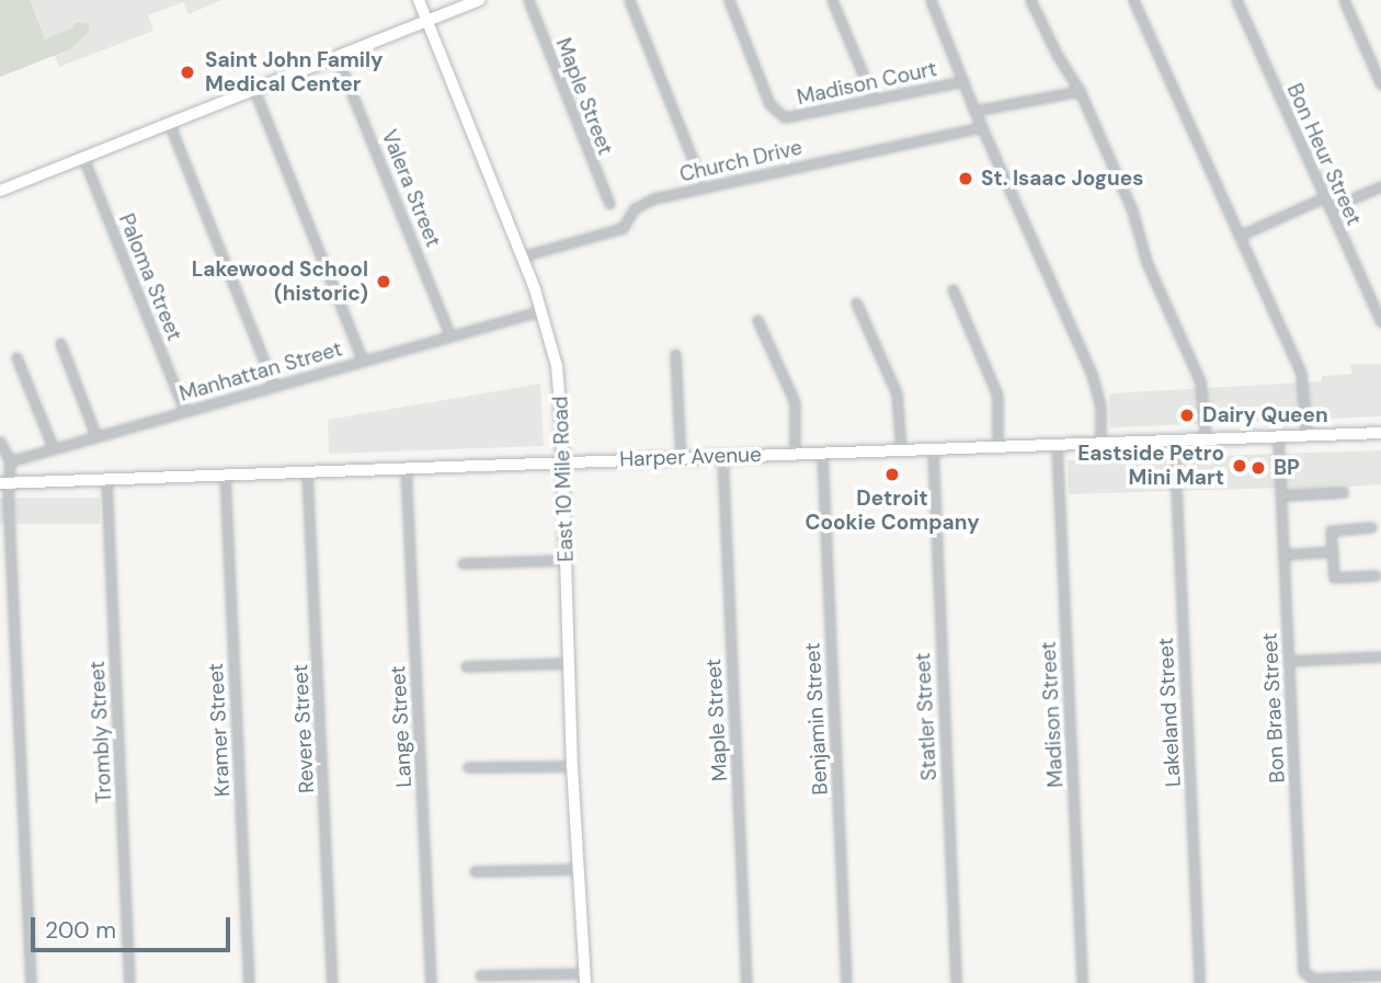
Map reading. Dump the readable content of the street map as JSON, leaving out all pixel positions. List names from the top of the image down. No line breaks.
{"streets":{"main road":["Harper Avenue","East 10 Mile Road"],"street":["Madison Court","Maple Street","Bon Heur Street","Church Drive","Valera Street","Paloma Street","Manhattan Street","Bon Brae Street","Lakeland Street","Madison Street","Statler Street","Benjamin Street","Lange Street","Revere Street","Kramer Street","Trombly Street"]},"crossings":[["Maple Street","Harper Avenue"],["Church Drive","East 10 Mile Road"],["Valera Street","Manhattan Street"],["Paloma Street","Manhattan Street"],["Manhattan Street","East 10 Mile Road"],["Harper Avenue","East 10 Mile Road"],["Harper Avenue","Bon Brae Street"],["Harper Avenue","Lakeland Street"],["Harper Avenue","Madison Street"],["Harper Avenue","Statler Street"],["Harper Avenue","Benjamin Street"],["Harper Avenue","Lange Street"],["Harper Avenue","Revere Street"],["Harper Avenue","Kramer Street"],["Harper Avenue","Trombly Street"]],"places":["Saint John Family Medical Center","St. Isaac Jogues","Lakewood School (historic)","Dairy Queen","Eastside Petro Mini Mart","BP","Detroit Cookie Company"],"scale_bar":"200 m"}
